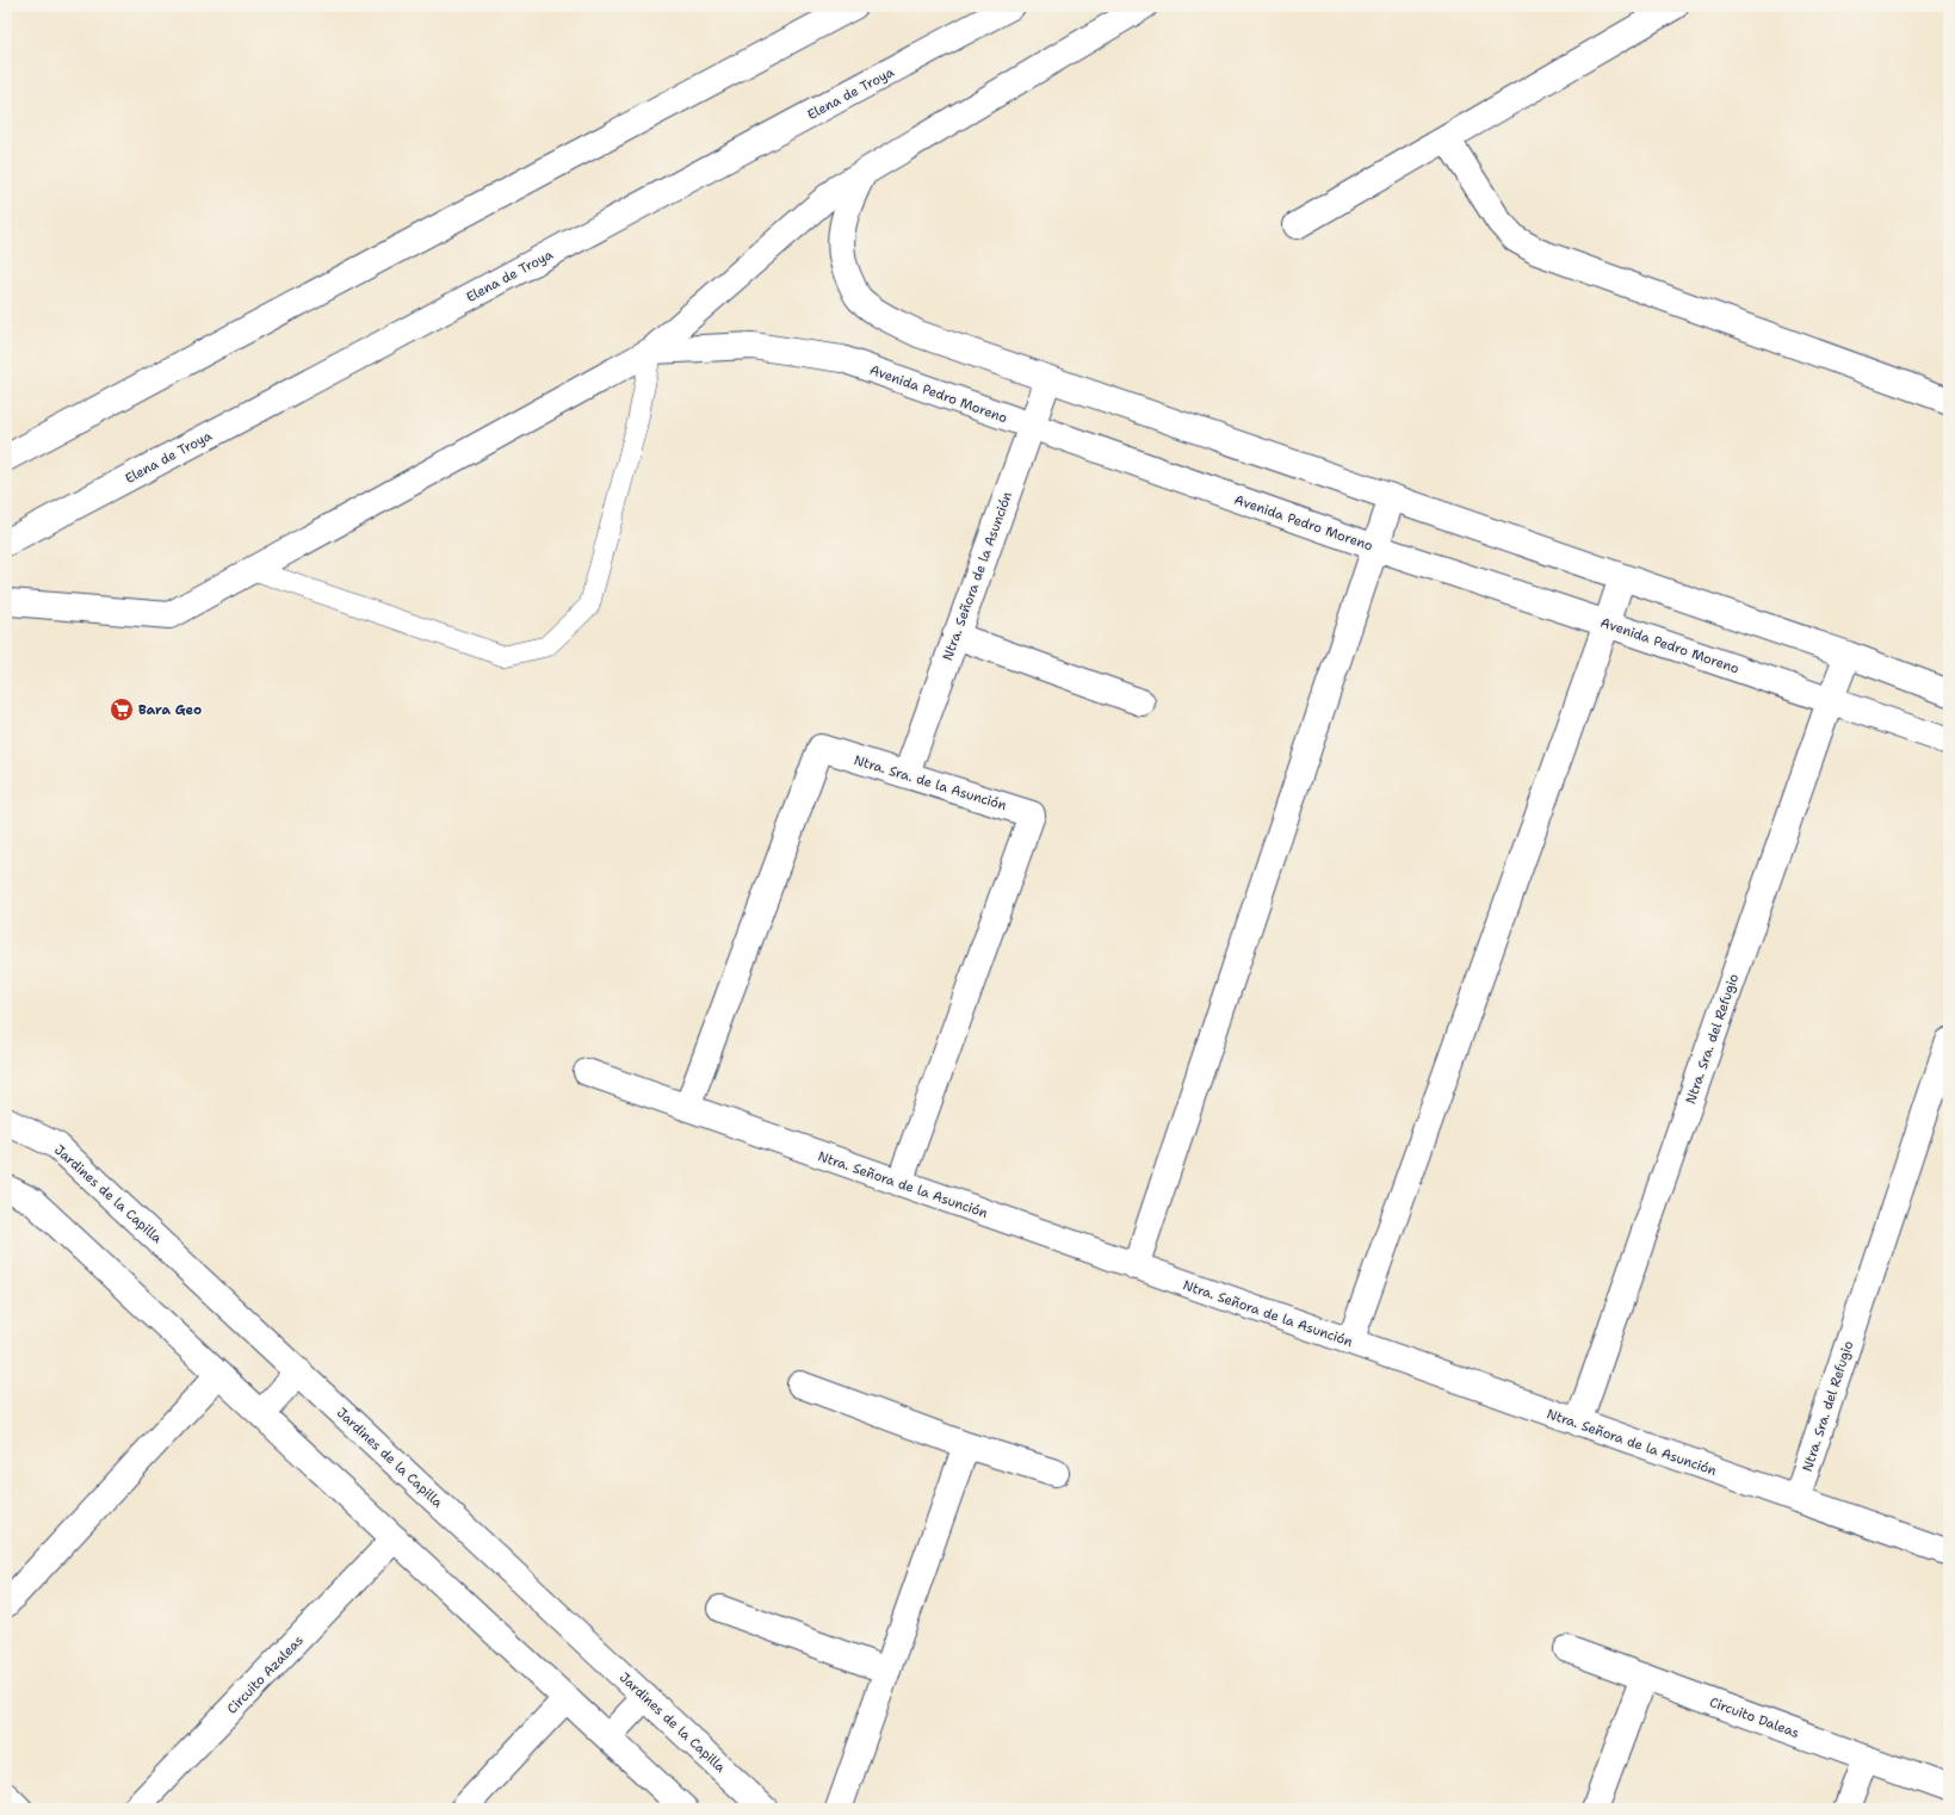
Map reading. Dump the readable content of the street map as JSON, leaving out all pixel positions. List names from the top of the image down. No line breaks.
{"streets":{"street":["Elena de Troya","Avenida Pedro Moreno","Ntra. Señora de la Asunción","Ntra. Sra. de la Asunción","Ntra. Sra. del Refugio","Jardines de la Capilla","Circuito Azaleas","Circuito Daleas"]},"crossings":[["Avenida Pedro Moreno","Ntra. Señora de la Asunción"],["Avenida Pedro Moreno","Ntra. Sra. del Refugio"],["Ntra. Señora de la Asunción","Ntra. Sra. de la Asunción"],["Ntra. Señora de la Asunción","Ntra. Sra. del Refugio"]],"places":{"supermarket":["Bara Geo"]}}
